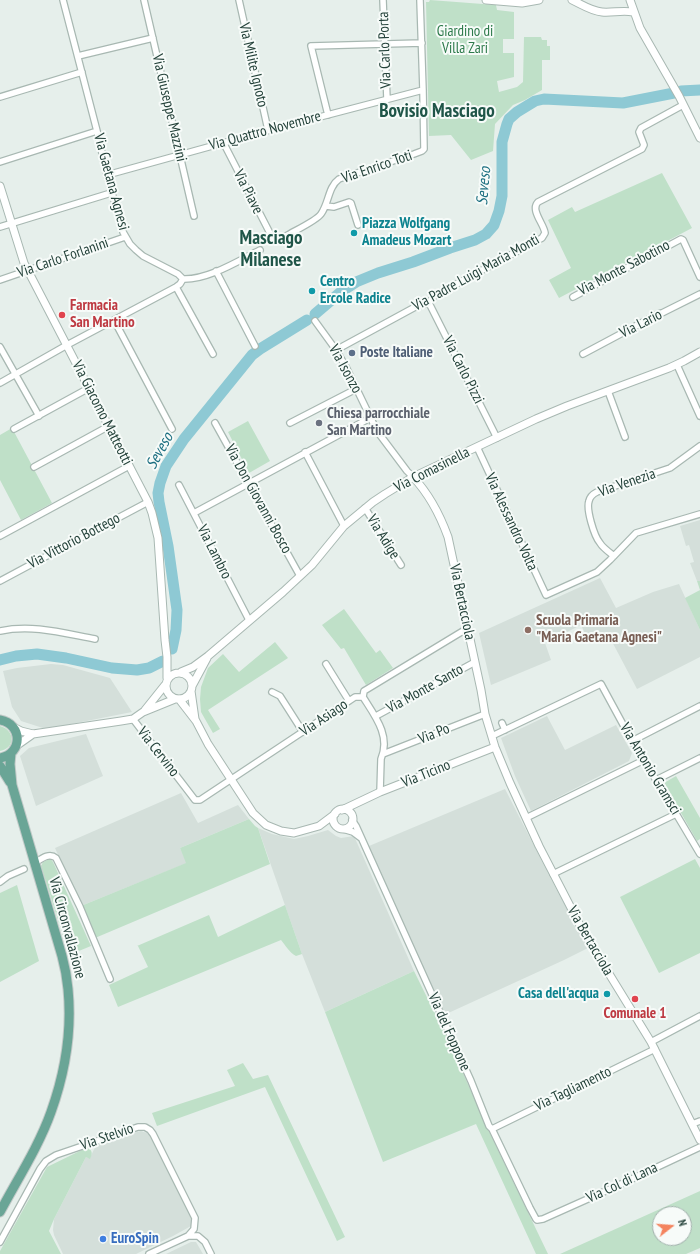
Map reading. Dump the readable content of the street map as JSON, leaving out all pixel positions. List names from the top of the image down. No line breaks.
{"streets":{"main road":["Via Circonvallazione"],"street":["Via Carlo Porta","Via Milite Ignoto","Via Giuseppe Mazzini","Via Quattro Novembre","Via Enrico Toti","Via Gaetana Agnesi","Via Piave","Via Carlo Forlanini","Via Monte Sabotino","Via Padre Luigi Maria Monti","Via Lario","Via Isonzo","Via Carlo Pizzi","Via Giacomo Matteotti","Via Comasinella","Via Venezia","Via Don Giovanni Bosco","Via Alessandro Volta","Via Adige","Via Vittorio Bottego","Via Lambro","Via Bertacciola","Via Monte Santo","Via Asiago","Via Po","Via Cervino","Via Antonio Gramsci","Via Ticino","Via del Foppone","Via Tagliamento","Via Stelvio","Via Col di Lana"]},"crossings":[["Via Carlo Porta","Via Quattro Novembre"],["Via Milite Ignoto","Via Quattro Novembre"],["Via Giuseppe Mazzini","Via Quattro Novembre"],["Via Quattro Novembre","Via Enrico Toti"],["Via Quattro Novembre","Via Gaetana Agnesi"],["Via Quattro Novembre","Via Piave"],["Via Gaetana Agnesi","Via Carlo Forlanini"],["Via Carlo Forlanini","Via Giacomo Matteotti"],["Via Padre Luigi Maria Monti","Via Isonzo"],["Via Padre Luigi Maria Monti","Via Carlo Pizzi"],["Via Isonzo","Via Comasinella"],["Via Isonzo","Via Bertacciola"],["Via Carlo Pizzi","Via Comasinella"],["Via Giacomo Matteotti","Via Comasinella"],["Via Giacomo Matteotti","Via Vittorio Bottego"],["Via Comasinella","Via Don Giovanni Bosco"],["Via Comasinella","Via Alessandro Volta"],["Via Comasinella","Via Adige"],["Via Comasinella","Via Lambro"],["Via Comasinella","Via Bertacciola"],["Via Venezia","Via Alessandro Volta"],["Via Bertacciola","Via Monte Santo"],["Via Bertacciola","Via Asiago"],["Via Bertacciola","Via Po"],["Via Bertacciola","Via Ticino"],["Via Bertacciola","Via Tagliamento"],["Via Asiago","Via Cervino"],["Via Ticino","Via del Foppone"],["Via del Foppone","Via Tagliamento"],["Via del Foppone","Via Col di Lana"]],"districts":["Bovisio Masciago","Masciago Milanese"],"water":["Seveso"],"parks":["Giardino di Villa Zari"],"places":["Piazza Wolfgang Amadeus Mozart","Centro Ercole Radice","Farmacia San Martino","Poste Italiane","Chiesa parrocchiale San Martino","Scuola Primaria \"Maria Gaetana Agnesi\"","Casa dell'acqua","Comunale 1","EuroSpin"],"north":"right"}
